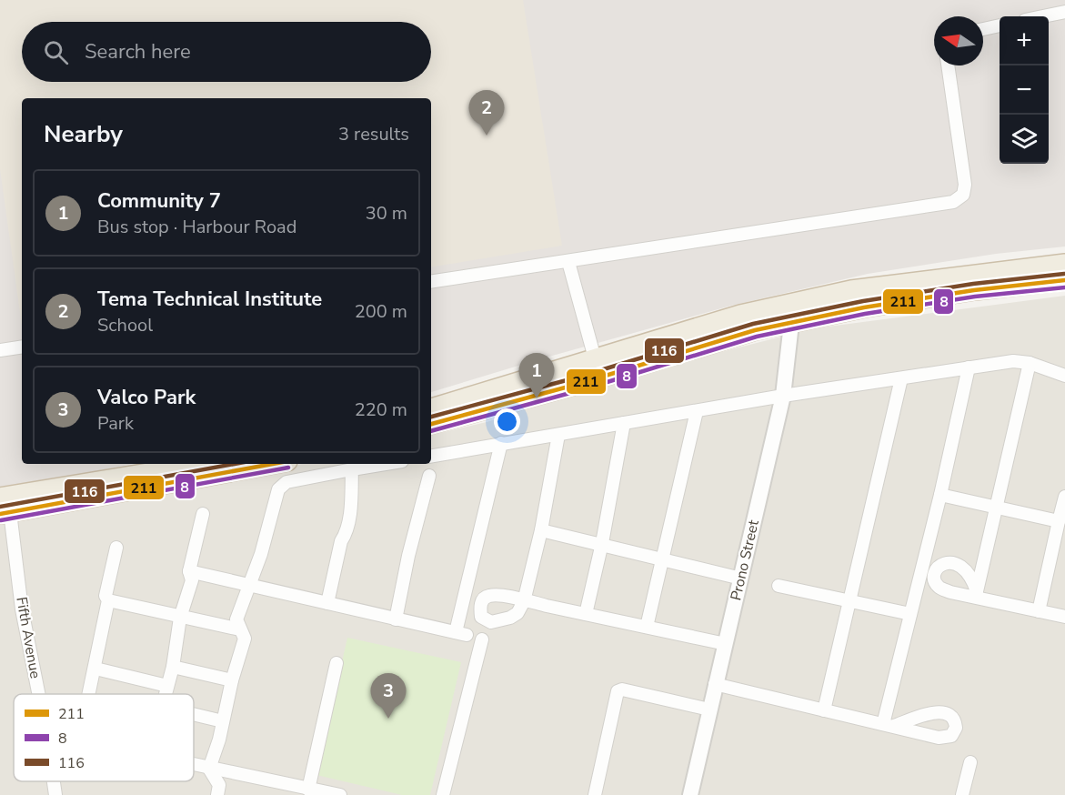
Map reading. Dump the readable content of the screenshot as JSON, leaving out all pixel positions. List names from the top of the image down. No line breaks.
{"streets":{"street":["Prono Street","Fifth Avenue"]},"lines":["transit line 116","transit line 211","transit line 8"],"legend":["211","8","116"],"north":"left","page":{"map_buttons":["+","−"],"search":"Search here","pins":["2","1","3"],"heading":["Nearby","3 results"],"list":[{"mark":"1","name":"Community 7","note":"Bus stop · Harbour Road","value":"30 m"},{"mark":"2","name":"Tema Technical Institute","note":"School","value":"200 m"},{"mark":"3","name":"Valco Park","note":"Park","value":"220 m"}]}}
